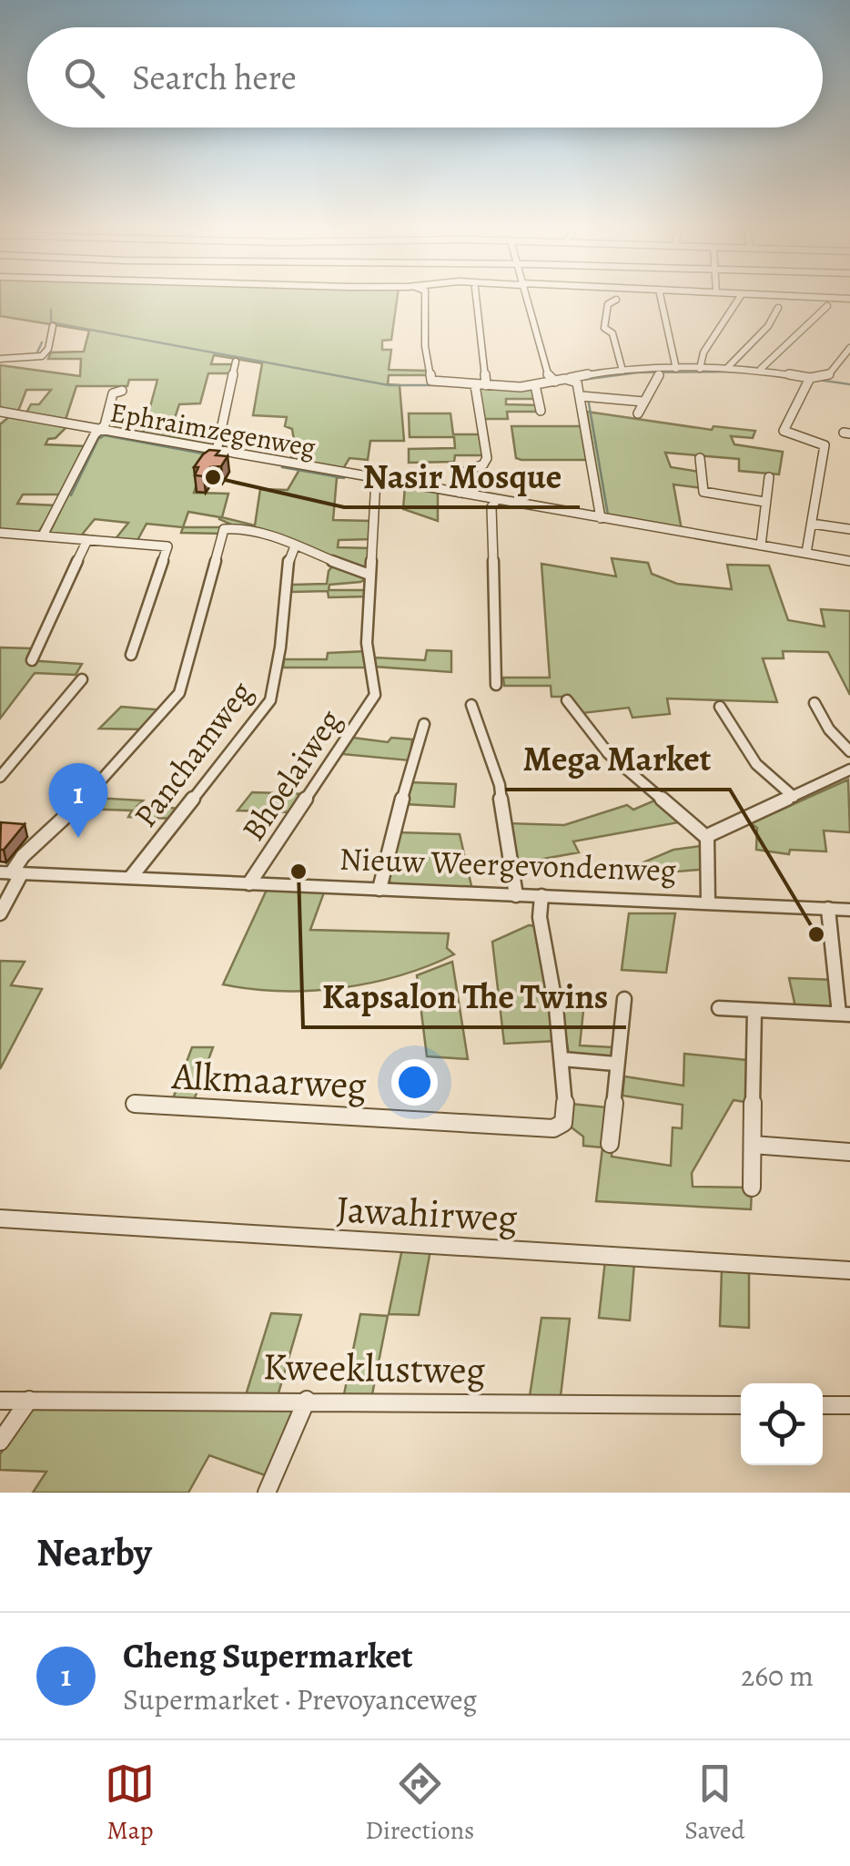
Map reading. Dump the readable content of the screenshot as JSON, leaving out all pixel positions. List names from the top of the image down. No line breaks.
{"streets":{"street":["Ephraimzegenweg","Panchamweg","Bhoelaiweg","Nieuw Weergevondenweg","Alkmaarweg","Jawahirweg","Kweeklustweg"]},"crossings":[["Panchamweg","Nieuw Weergevondenweg"],["Bhoelaiweg","Nieuw Weergevondenweg"]],"places":["Nasir Mosque","Kapsalon The Twins","Mega Market"],"page":{"search":"Search here","pins":"1","heading":"Nearby","list":[{"mark":"1","name":"Cheng Supermarket","note":"Supermarket · Prevoyanceweg","value":"260 m"}],"nav":["Map","Directions","Saved"]}}
